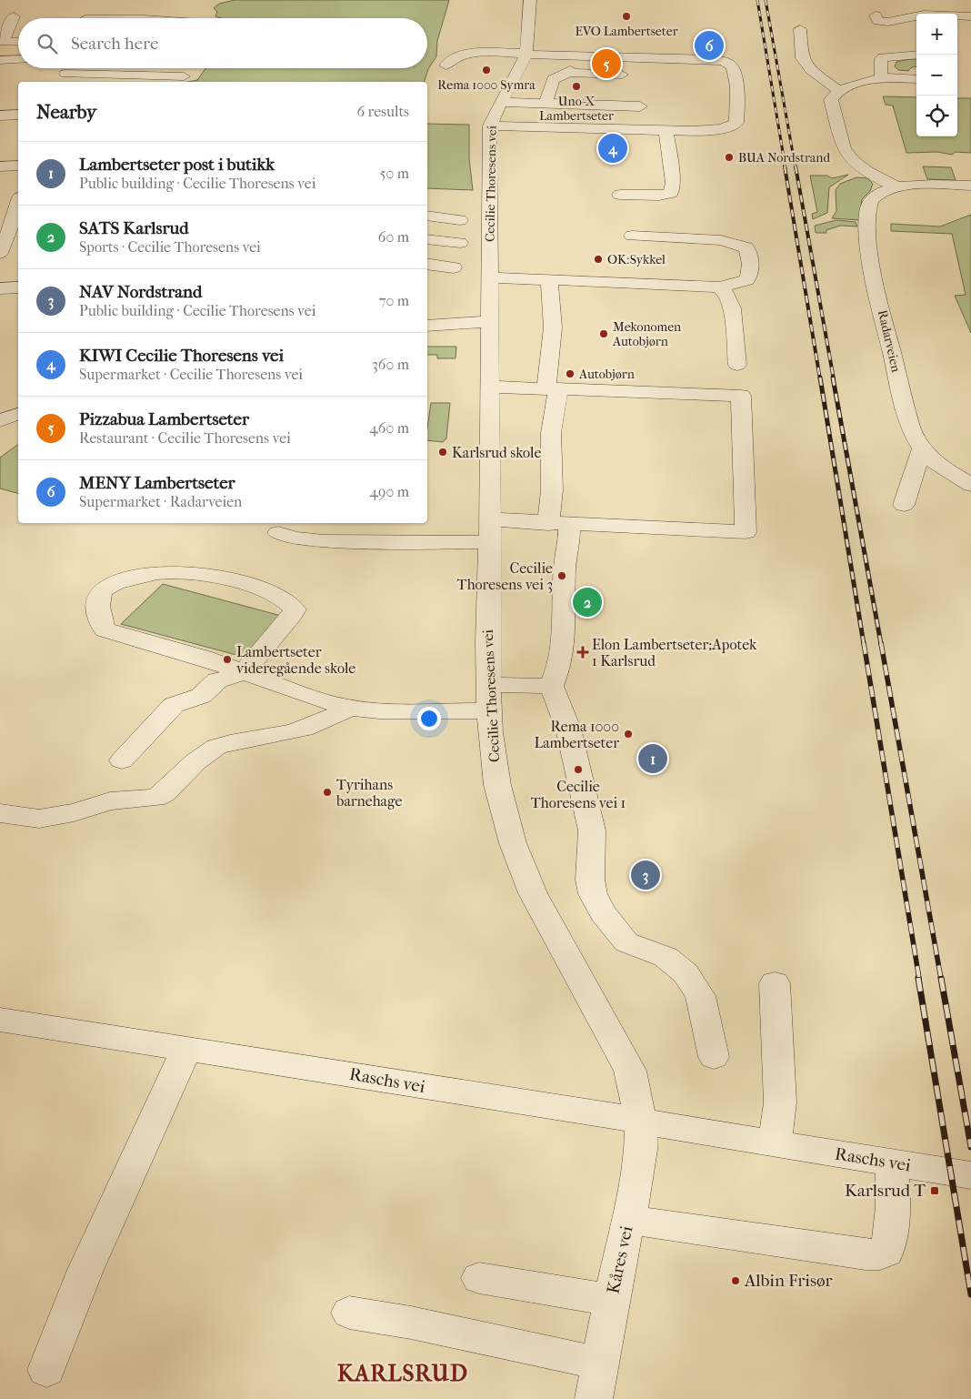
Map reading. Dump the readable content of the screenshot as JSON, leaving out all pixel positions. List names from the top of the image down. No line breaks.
{"streets":{"street":["Cecilie Thoresens vei","Radarveien","Raschs vei","Kåres vei"]},"crossings":[["Cecilie Thoresens vei","Raschs vei"],["Cecilie Thoresens vei","Kåres vei"],["Raschs vei","Kåres vei"]],"districts":["KARLSRUD"],"places":{"other":["EVO Lambertseter","Rema 1000 Symra","Uno-X Lambertseter","BUA Nordstrand","OK:Sykkel","Mekonomen Autobjørn","Autobjørn","Karlsrud skole","Cecilie Thoresens vei 3","Lambertseter videregående skole","Rema 1000 Lambertseter","Cecilie Thoresens vei 1","Tyrihans barnehage","Albin Frisør"],"health":["Elon Lambertseter;Apotek 1 Karlsrud"],"transit":["Karlsrud T"]},"page":{"map_buttons":["+","−"],"search":"Search here","pins":["6","5","4","2","1","3"],"heading":["Nearby","6 results"],"list":[{"mark":"1","name":"Lambertseter post i butikk","note":"Public building · Cecilie Thoresens vei","value":"50 m"},{"mark":"2","name":"SATS Karlsrud","note":"Sports · Cecilie Thoresens vei","value":"60 m"},{"mark":"3","name":"NAV Nordstrand","note":"Public building · Cecilie Thoresens vei","value":"70 m"},{"mark":"4","name":"KIWI Cecilie Thoresens vei","note":"Supermarket · Cecilie Thoresens vei","value":"360 m"},{"mark":"5","name":"Pizzabua Lambertseter","note":"Restaurant · Cecilie Thoresens vei","value":"460 m"},{"mark":"6","name":"MENY Lambertseter","note":"Supermarket · Radarveien","value":"490 m"}]}}
